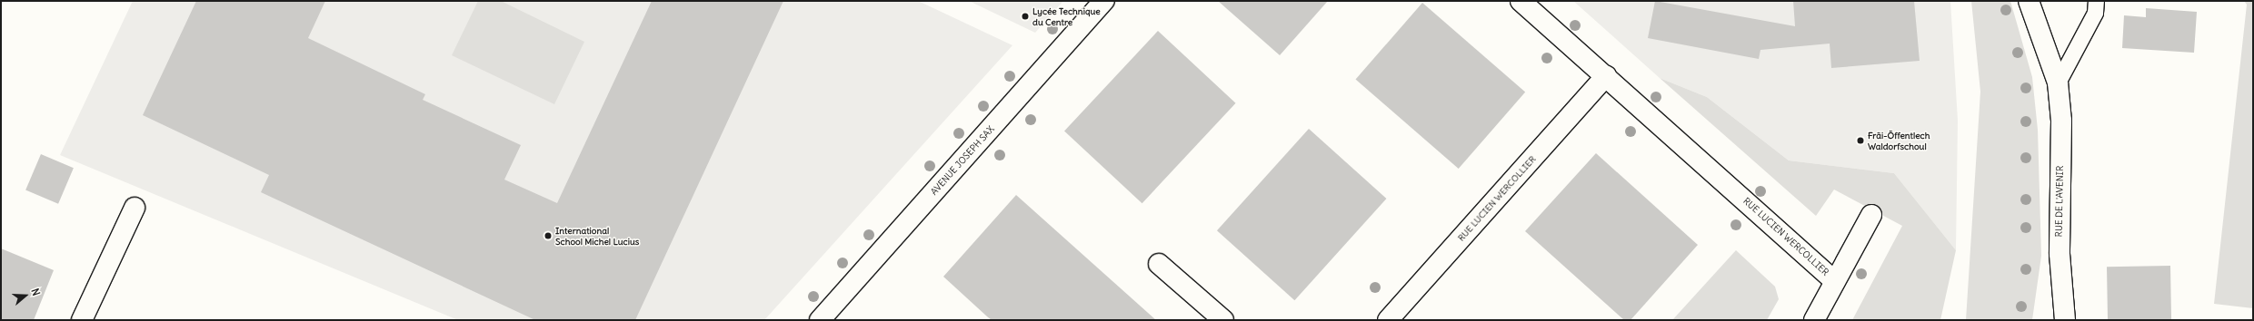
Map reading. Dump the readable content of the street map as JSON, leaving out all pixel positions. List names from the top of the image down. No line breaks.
{"streets":{"street":["AVENUE JOSEPH SAX","RUE LUCIEN WERCOLLIER","RUE DE L'AVENIR"]},"places":["Lycée Technique du Centre","Fräi-Öffentlech Waldorfschoul","International School Michel Lucius"],"north":"right"}
